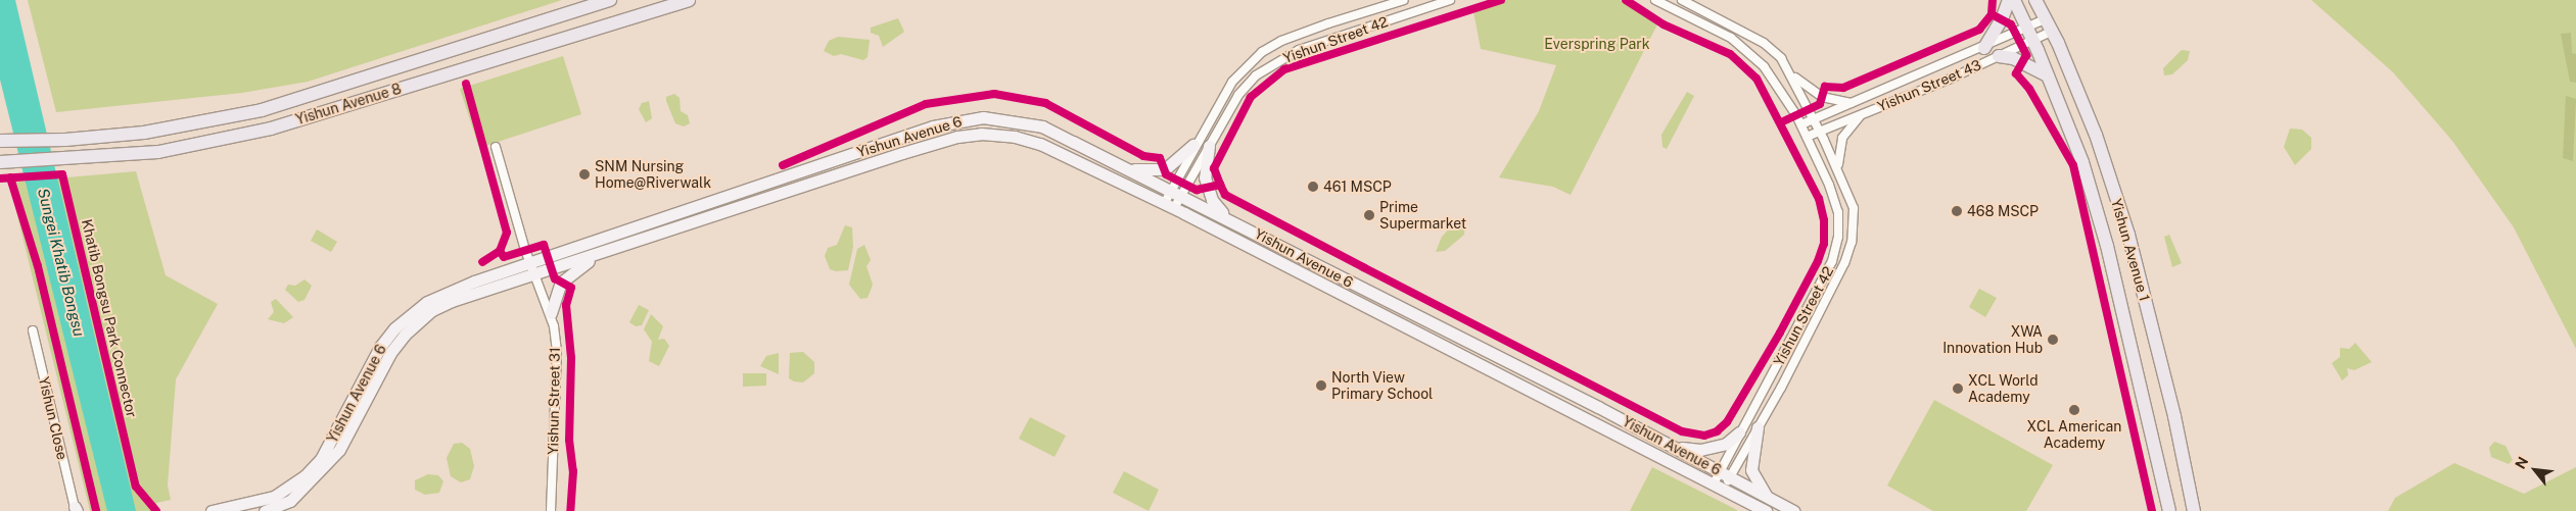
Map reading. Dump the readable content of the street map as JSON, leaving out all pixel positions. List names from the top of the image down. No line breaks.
{"streets":{"main road":["Yishun Avenue 8","Yishun Avenue 6","Yishun Avenue 1"],"street":["Yishun Street 42","Yishun Street 43","Yishun Street 31","Yishun Close"],"cycle path":["Khatib Bongsu Park Connector"]},"crossings":[["Yishun Street 42","Yishun Street 43"],["Yishun Street 42","Yishun Avenue 6"],["Yishun Street 43","Yishun Avenue 1"],["Yishun Avenue 6","Yishun Street 31"]],"water":["Sungei Khatib Bongsu"],"parks":["Everspring Park"],"places":["SNM Nursing Home@Riverwalk","461 MSCP","468 MSCP","Prime Supermarket","XWA Innovation Hub","North View Primary School","XCL World Academy","XCL American Academy"],"north":"top left"}
